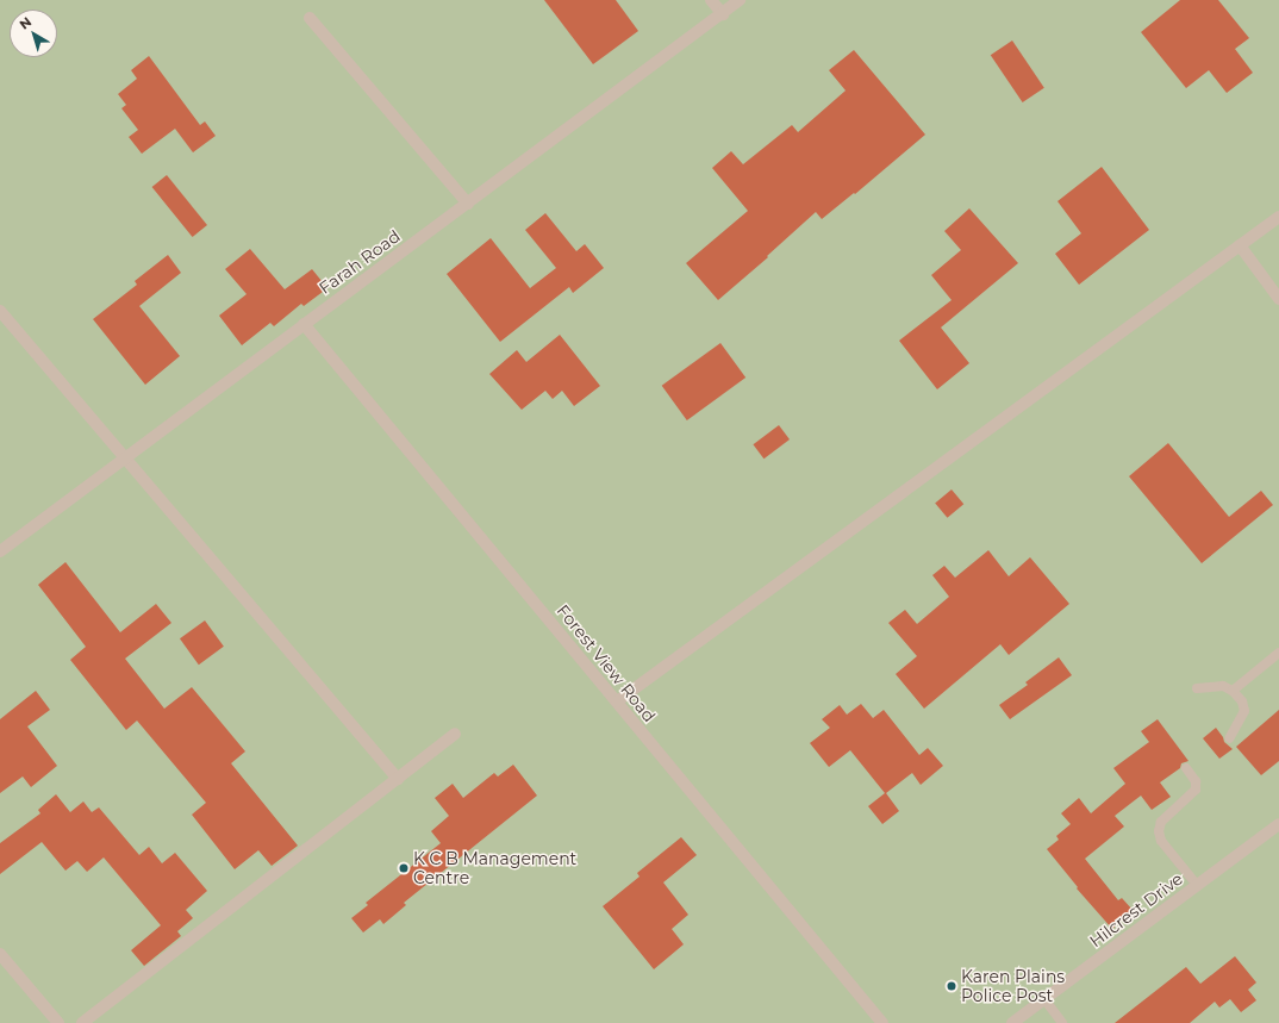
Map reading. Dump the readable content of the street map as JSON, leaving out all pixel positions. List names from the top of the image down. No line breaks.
{"streets":{"street":["Farah Road","Forest View Road","Hilcrest Drive"]},"crossings":[["Farah Road","Forest View Road"]],"places":["K C B Management Centre","Karen Plains Police Post"],"north":"top left"}
